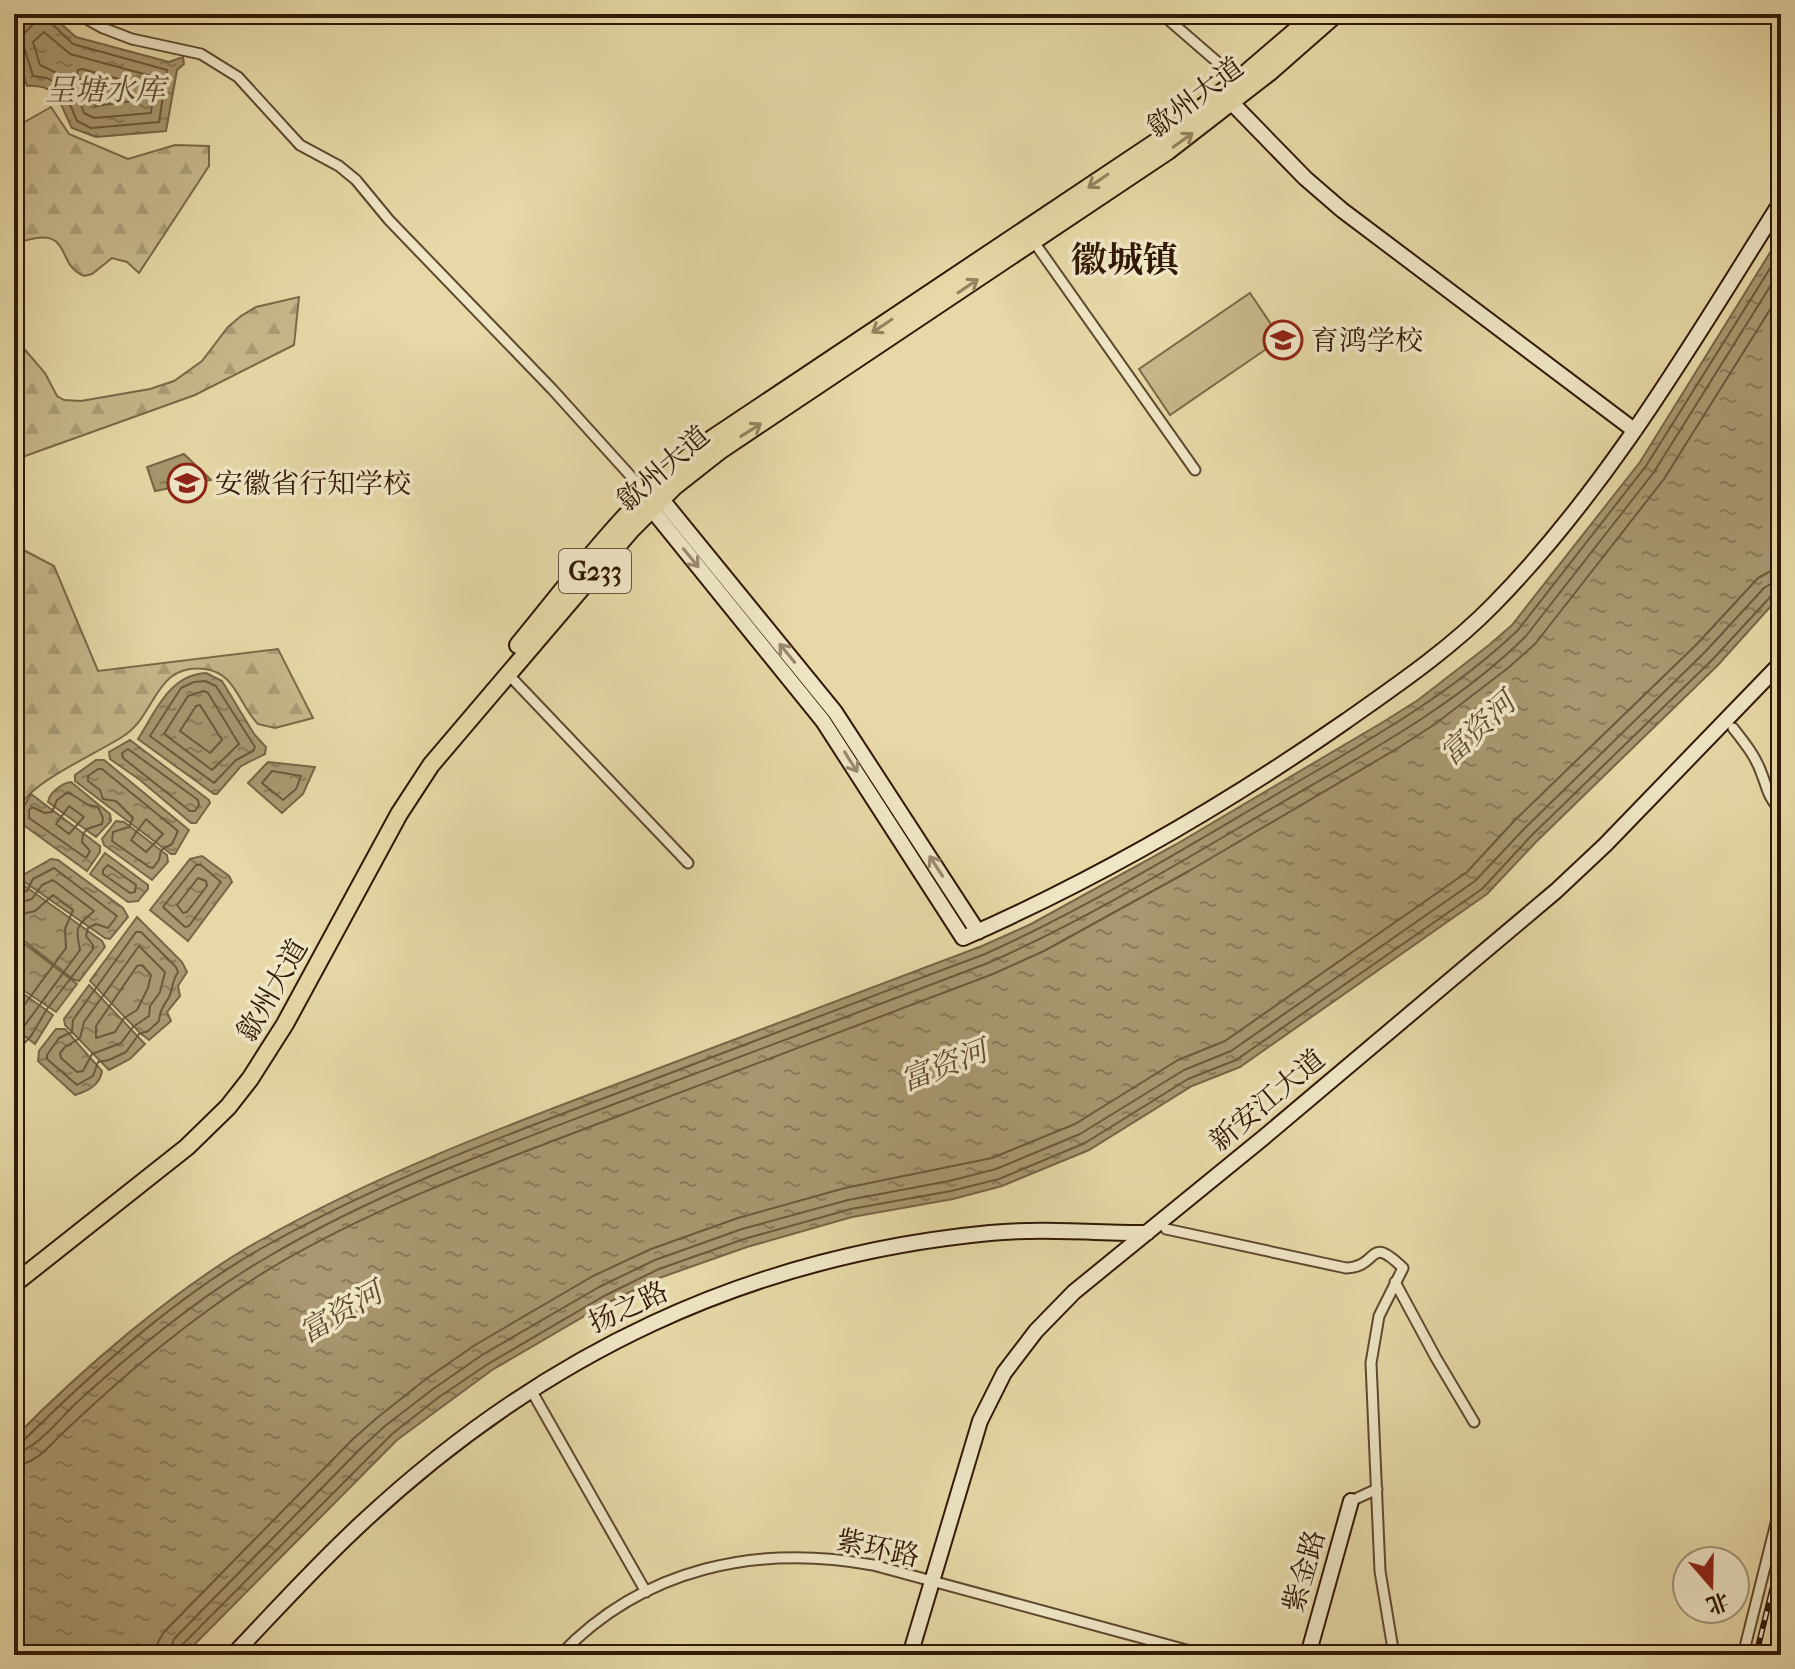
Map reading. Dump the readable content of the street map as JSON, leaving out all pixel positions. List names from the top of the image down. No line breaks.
{"streets":{"highway":["歙州大道","G233"],"street":["新安江大道","扬之路","紫环路","紫金路"]},"crossings":[["新安江大道","扬之路"],["新安江大道","紫环路"]],"districts":["徽城镇"],"water":["呈塘水库","富资河"],"places":{"school or university":["育鸿学校","安徽省行知学校"]},"north":"bottom"}
